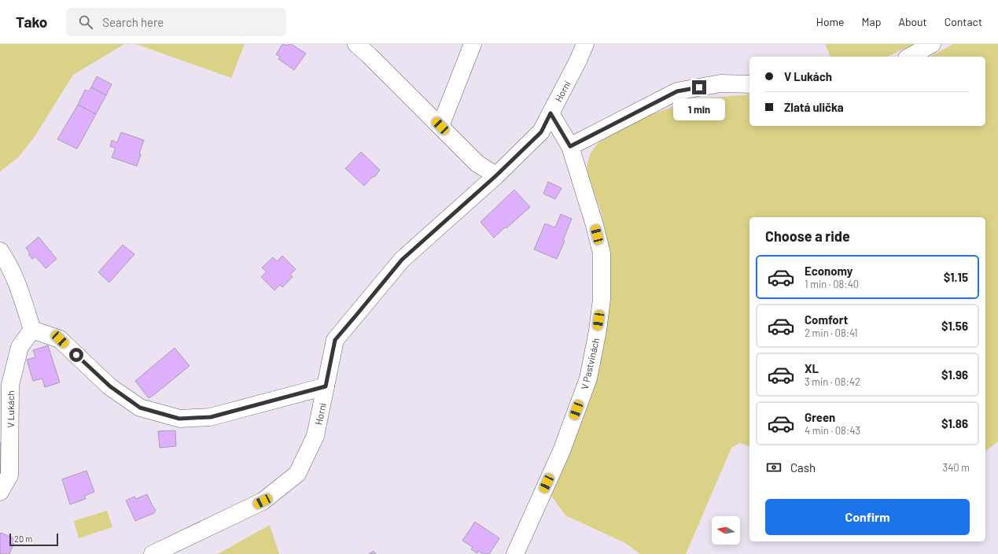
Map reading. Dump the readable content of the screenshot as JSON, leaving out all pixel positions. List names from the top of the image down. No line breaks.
{"streets":{"street":["Horní","V Pastvinách","V Lukách"]},"crossings":[["Horní","V Pastvinách"]],"scale_bar":"20 m","north":"left","page":{"header":"Tako","search":"Search here","nav":["Home","Map","About","Contact"],"banner":["V Lukách","Zlatá ulička"],"bubble":"1 min","heading":"Choose a ride","list":[{"name":"Economy","note":"1 min · 08:40","value":"$1.15"},{"name":"Comfort","note":"2 min · 08:41","value":"$1.56"},{"name":"XL","note":"3 min · 08:42","value":"$1.96"},{"name":"Green","note":"4 min · 08:43","value":"$1.86"}],"pay":["Cash","340 m"],"buttons":"Confirm","scale":"20 m"}}
